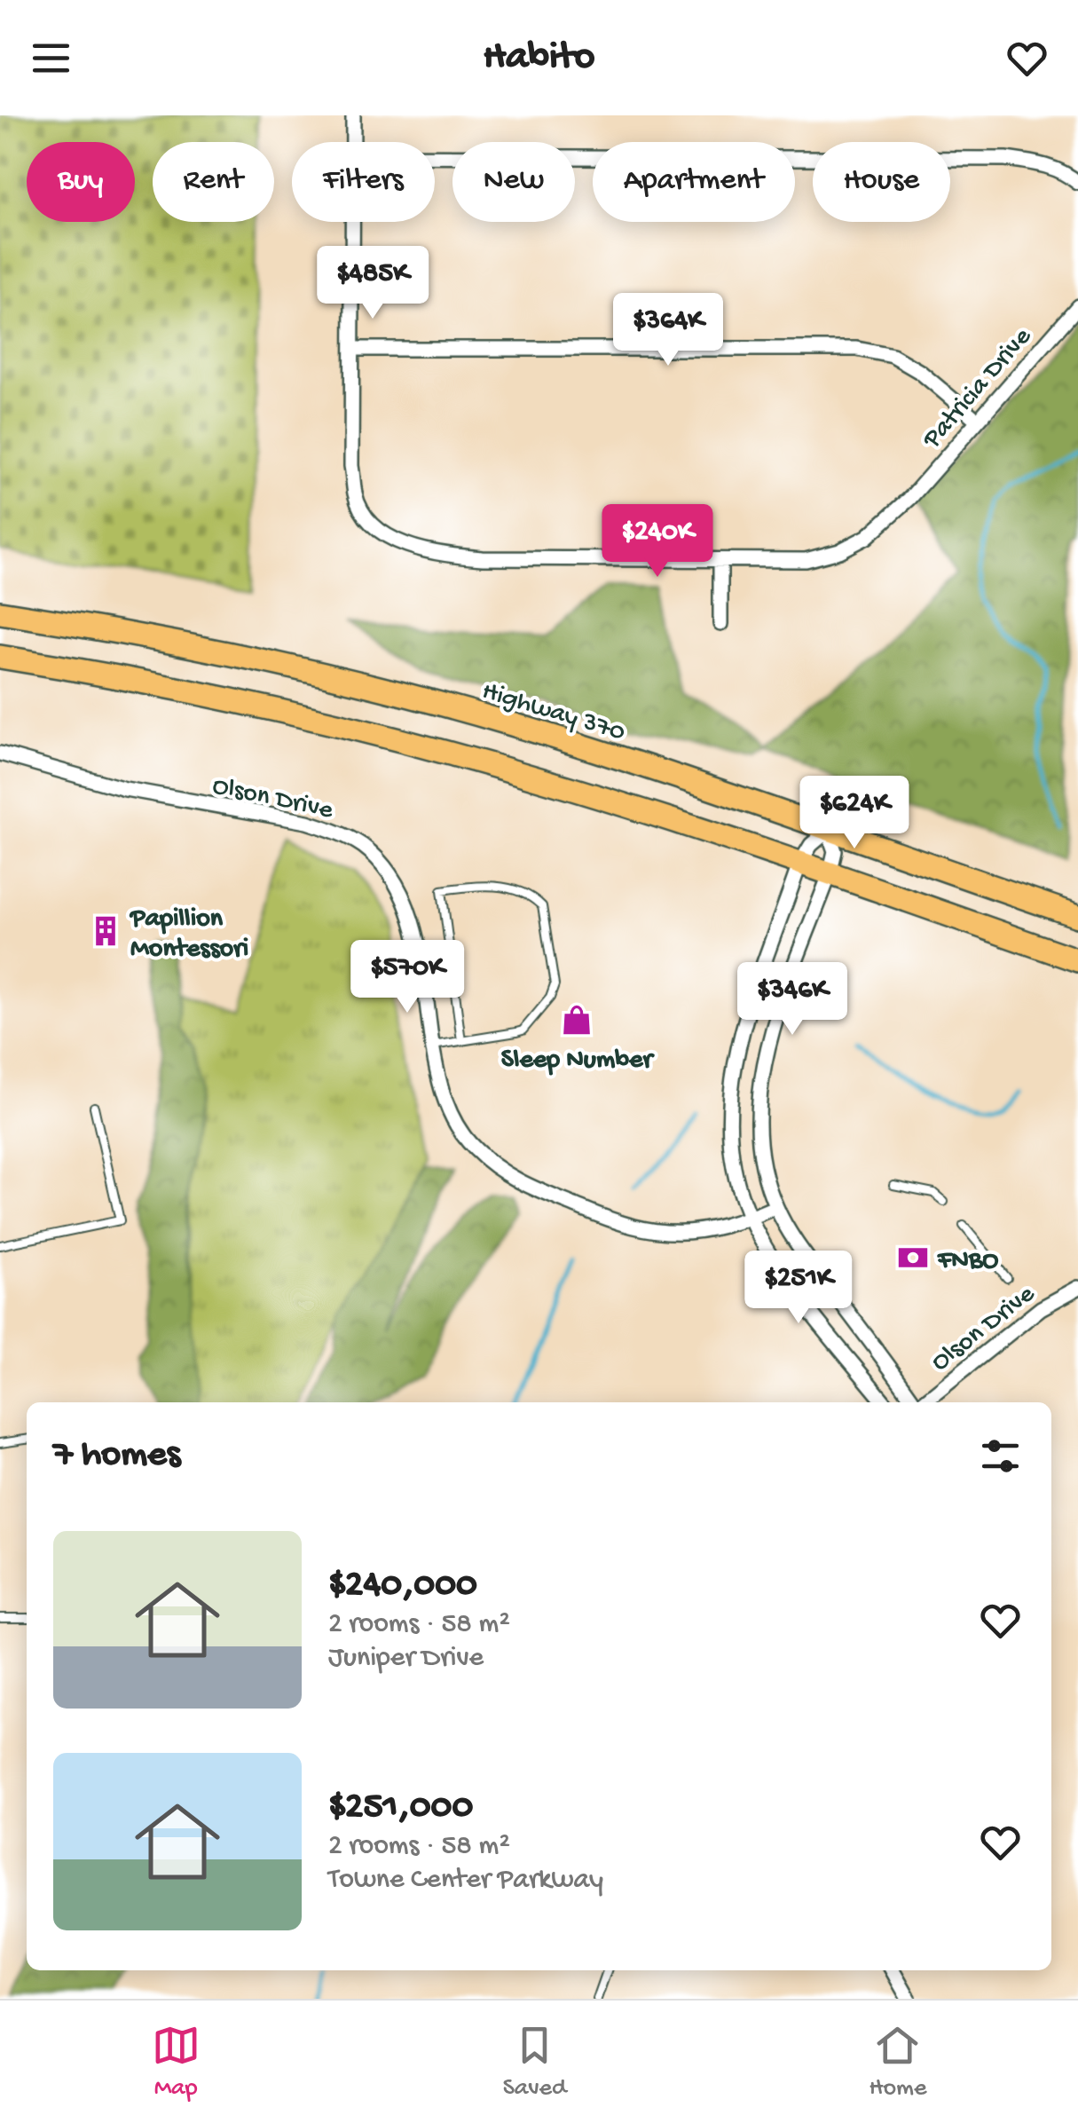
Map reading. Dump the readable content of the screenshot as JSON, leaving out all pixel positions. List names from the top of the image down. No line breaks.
{"streets":{"highway":["Highway 370"],"street":["Patricia Drive","Olson Drive"]},"places":{"building":["Papillion Montessori"],"shop":["Sleep Number"],"bank":["FNBO"]},"page":{"header":"Habito","chip":["Buy","Rent","Filters","New","Apartment","House"],"price":["$485K","$364K","$240K","$624K","$570K","$346K","$251K"],"heading":"7 homes","list":[{"name":"$240,000","note":"2 rooms · 58 m² · Juniper Drive"},{"name":"$251,000","note":"2 rooms · 58 m² · Towne Center Parkway"}],"tabs":["Map","Saved","Home"]}}
